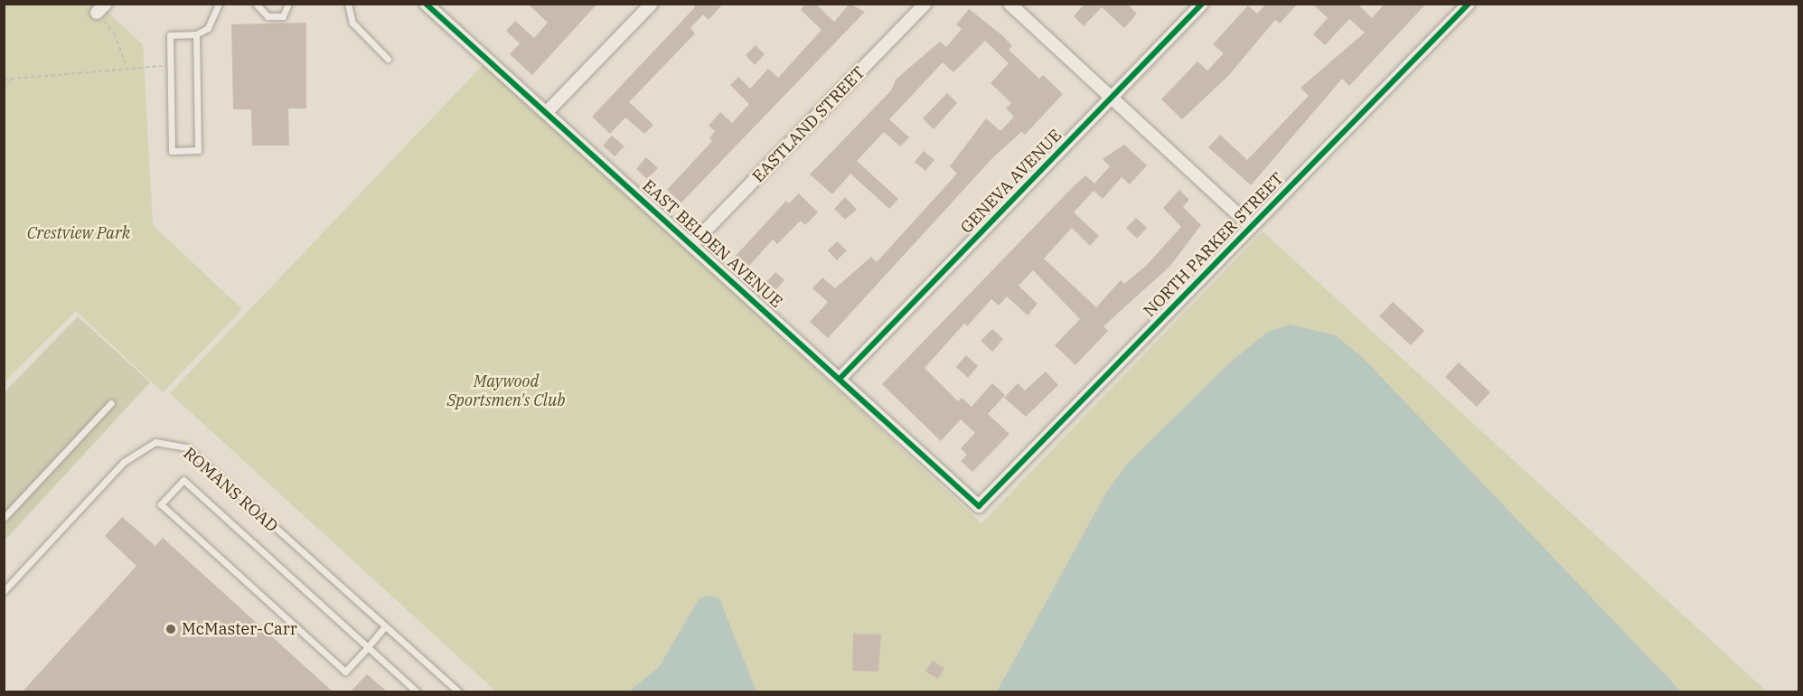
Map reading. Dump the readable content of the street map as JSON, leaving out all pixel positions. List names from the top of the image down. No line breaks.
{"streets":{"street":["EASTLAND STREET","GENEVA AVENUE","EAST BELDEN AVENUE","NORTH PARKER STREET"],"lane":["ROMANS ROAD"]},"crossings":[["EASTLAND STREET","EAST BELDEN AVENUE"],["GENEVA AVENUE","EAST BELDEN AVENUE"],["EAST BELDEN AVENUE","NORTH PARKER STREET"]],"parks":["Crestview Park","Maywood Sportsmen's Club"],"places":["McMaster-Carr"]}
